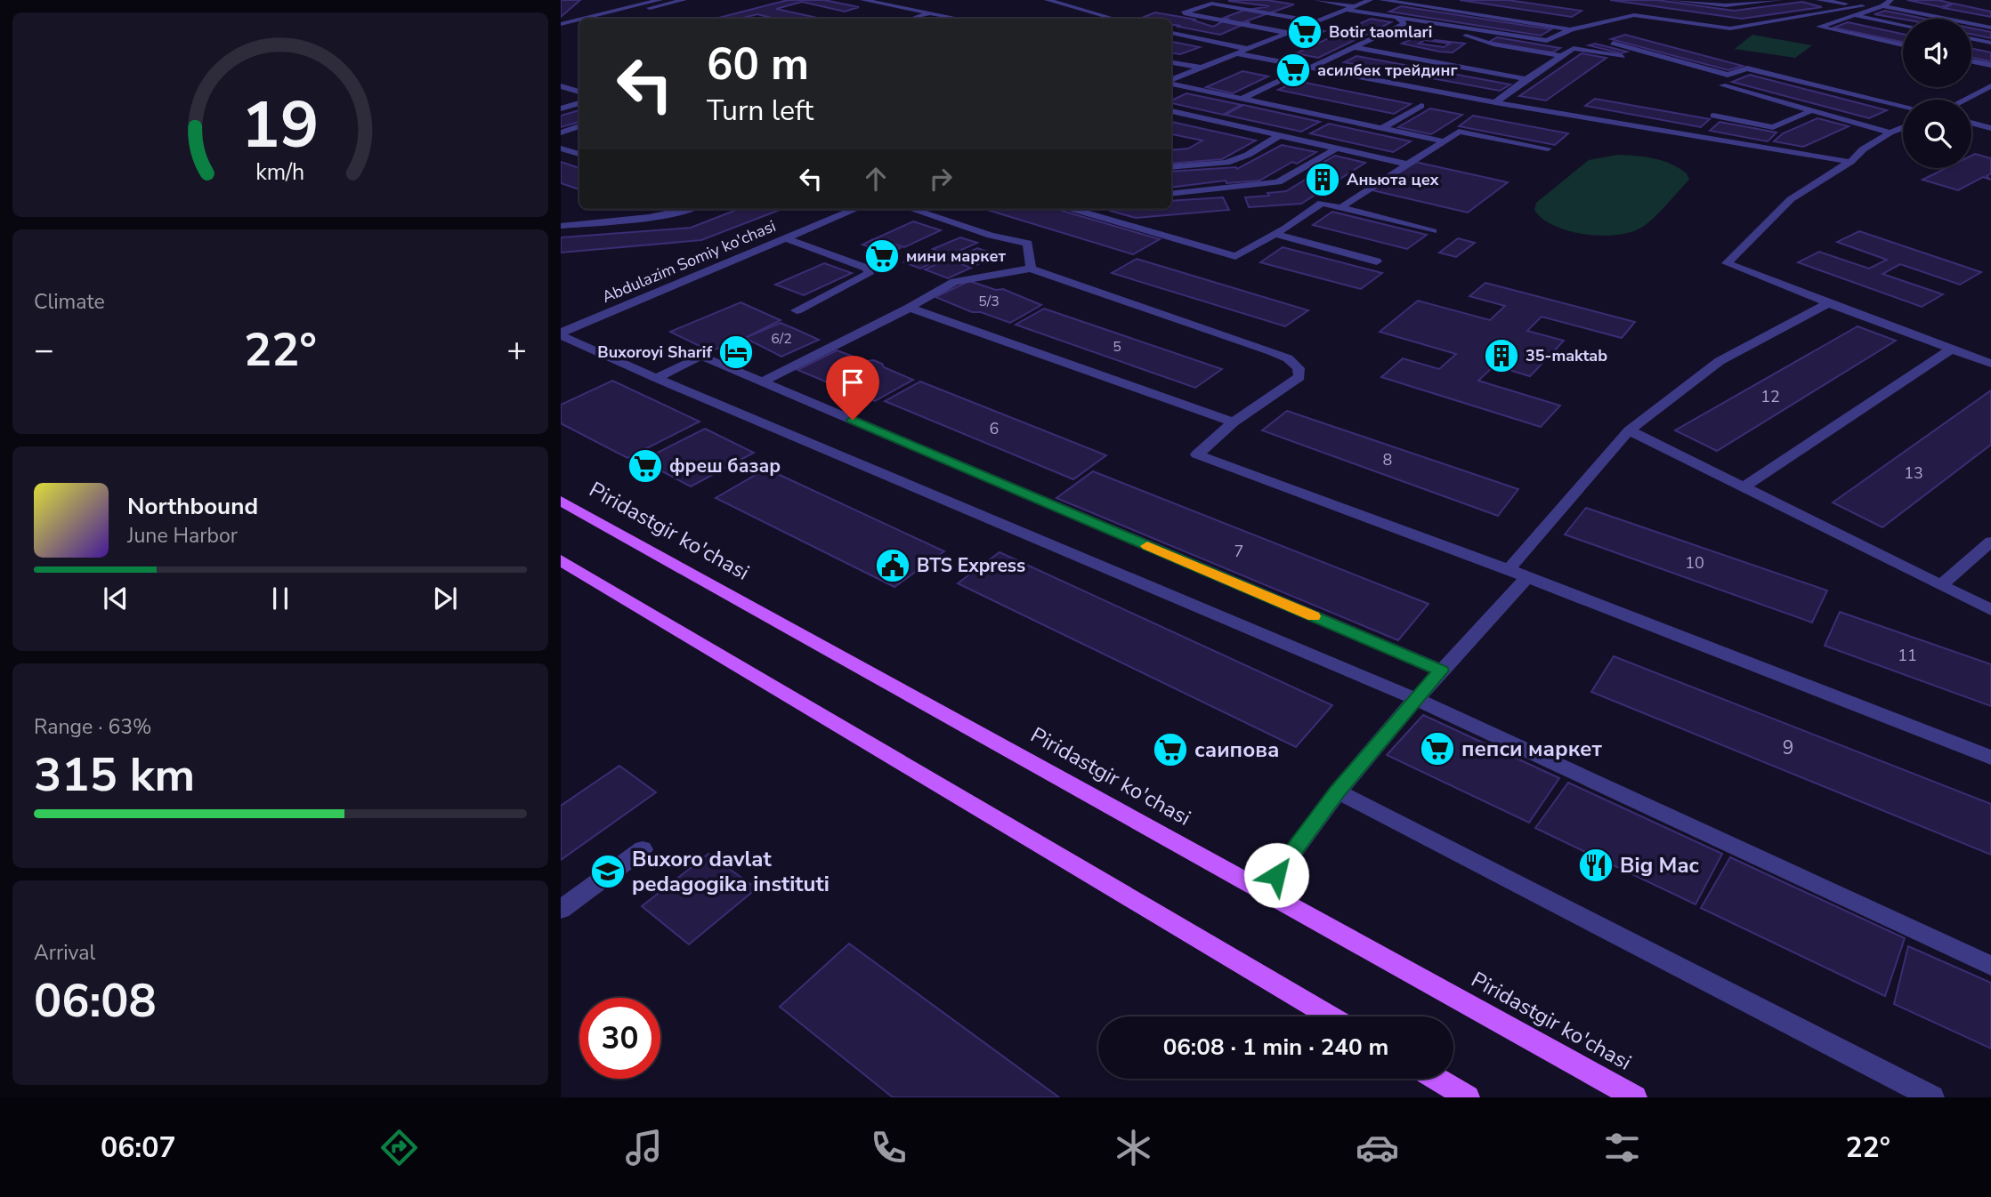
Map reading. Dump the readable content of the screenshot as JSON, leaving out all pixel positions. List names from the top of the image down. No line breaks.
{"streets":{"main road":["Piridastgir ko'chasi"],"street":["Abdulazim Somiy ko'chasi"]},"places":{"supermarket":["Botir taomlari","асилбек трейдинг","мини маркет","фреш базар","пепси маркет","саипова"],"building":["Аньюта цех","35-maktab"],"hotel":["Buxoroyi Sharif"],"public building":["BTS Express"],"restaurant":["Big Mac"],"school or university":["Buxoro davlat pedagogika instituti"]},"house_numbers":["5/3","6/2","5","12","6","8","13","7","10","11","9"],"page":{"turn":["60 m","Turn left"],"tile":["Climate",["Range · 63%","315 km"],["Arrival","06:08"]],"heat":["−","22°","+"],"song":["Northbound","June Harbor"],"limit":"30","trip":"06:08 · 1 min · 240 m","tabs":["06:07","22°"],"gauge":["19","km/h"]}}
